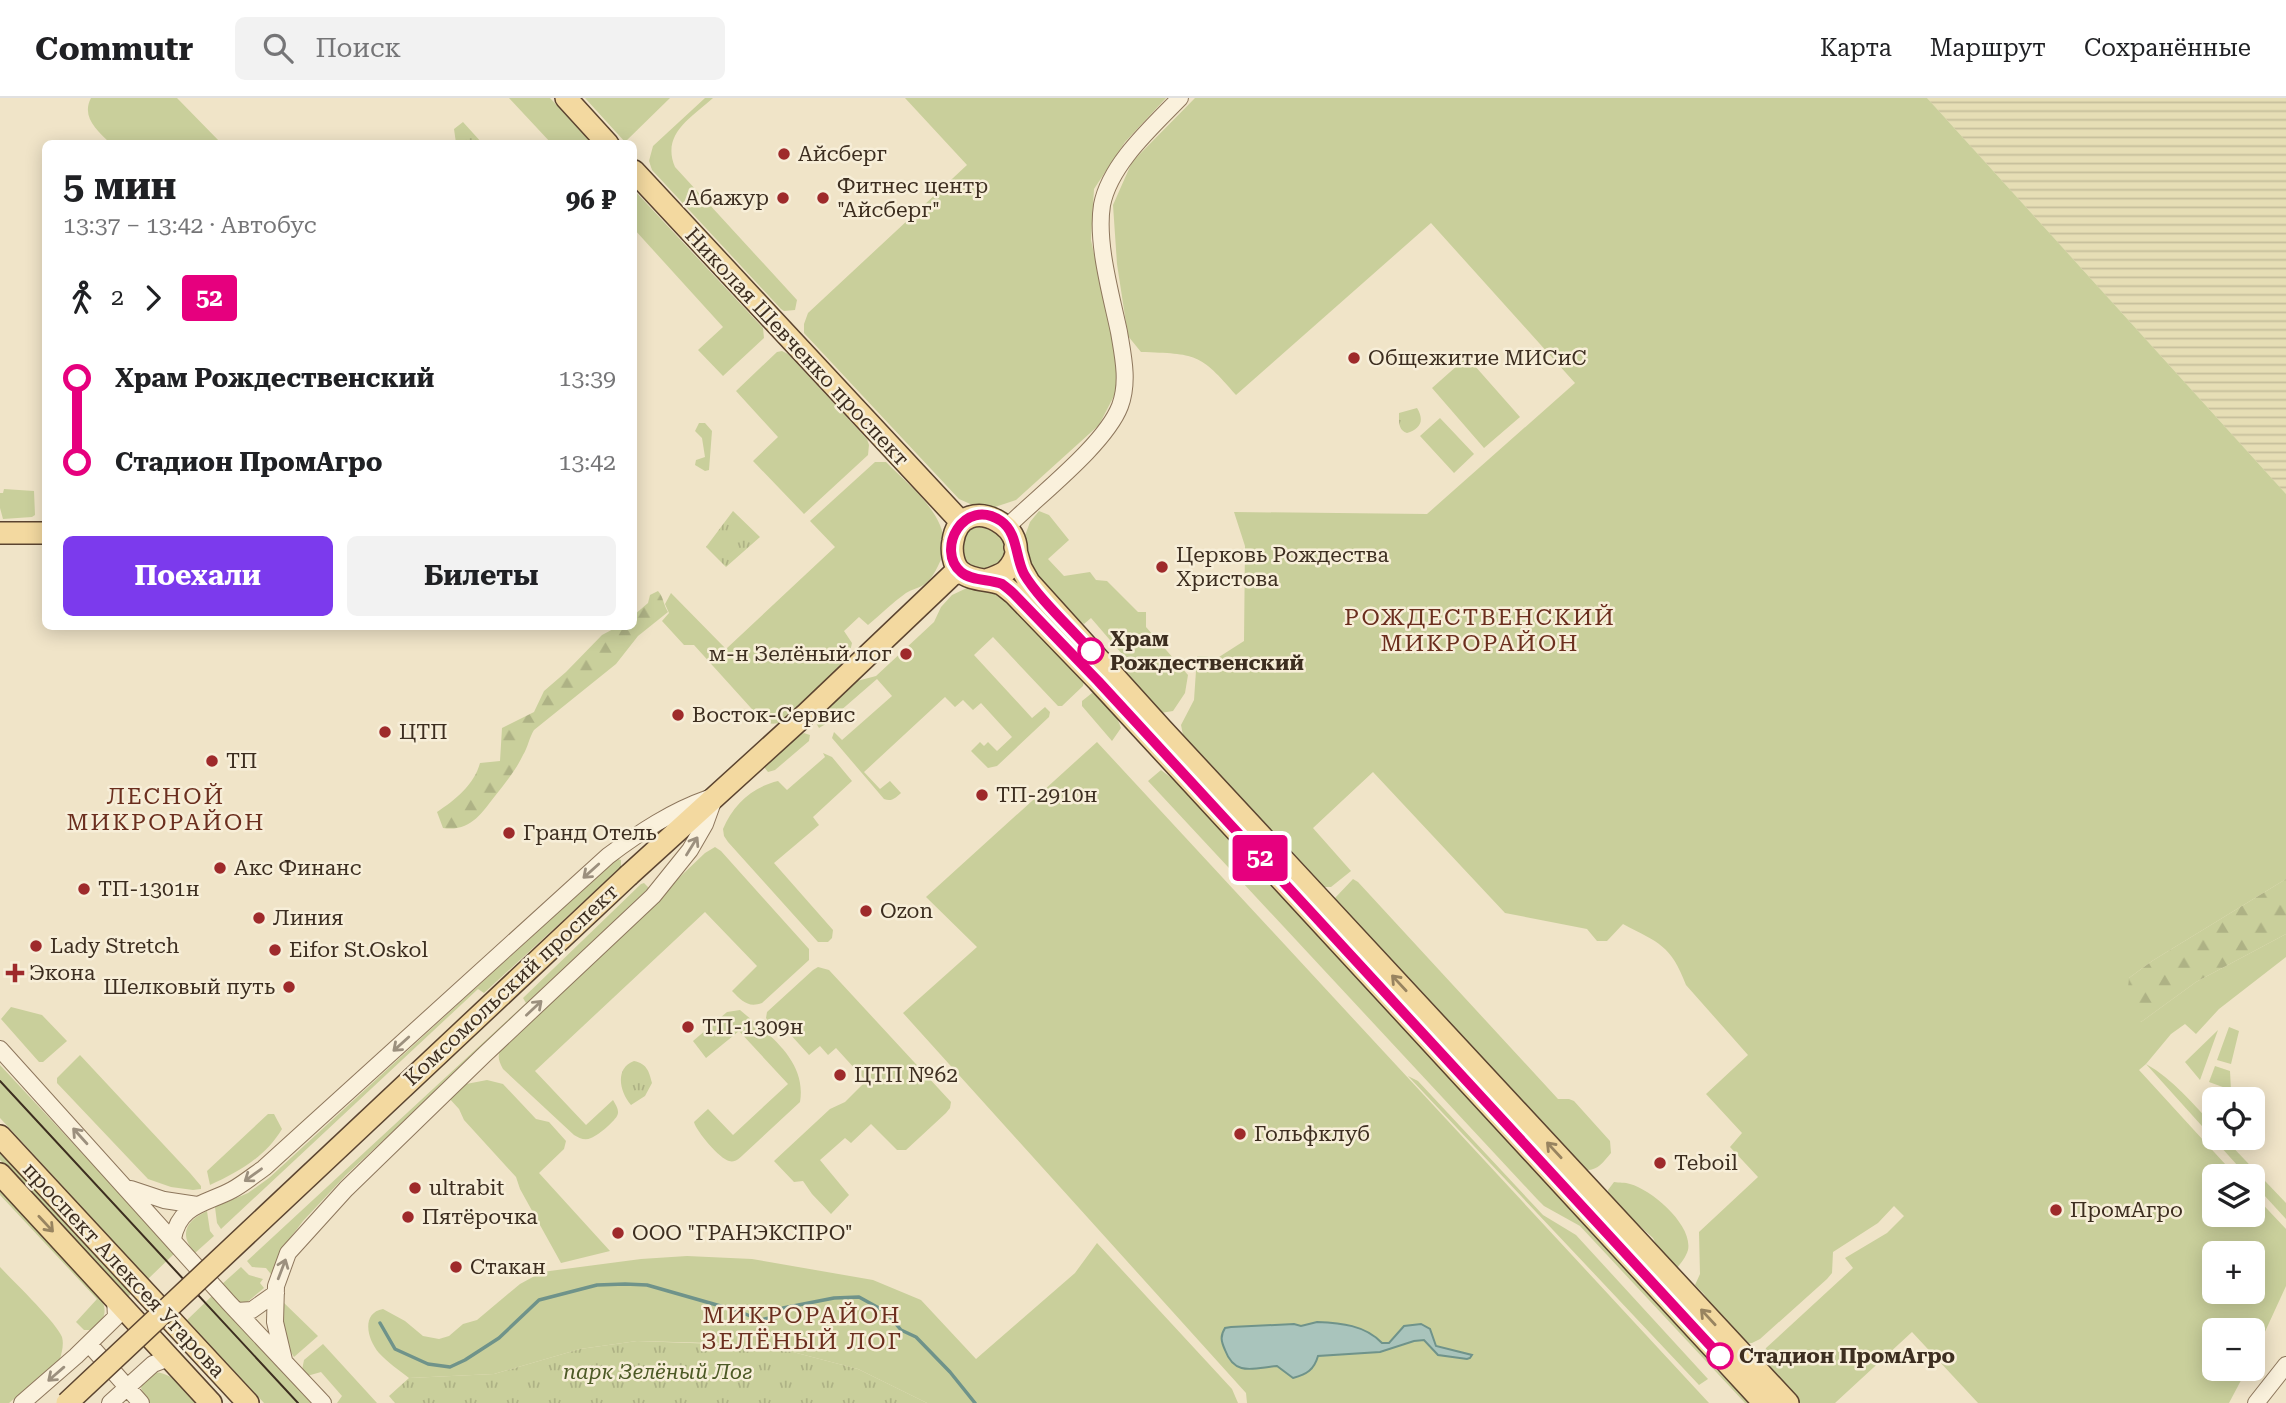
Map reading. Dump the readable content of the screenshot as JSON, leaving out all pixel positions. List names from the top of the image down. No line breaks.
{"streets":{"main road":["Николая Шевченко проспект","Комсомольский проспект","проспект Алексея Угарова"]},"crossings":[["Николая Шевченко проспект","Комсомольский проспект"]],"districts":["РОЖДЕСТВЕНСКИЙ МИКРОРАЙОН","ЛЕСНОЙ МИКРОРАЙОН","МИКРОРАЙОН ЗЕЛЁНЫЙ ЛОГ"],"parks":["парк Зелёный Лог"],"places":{"other":["Айсберг","Абажур","Фитнес центр \"Айсберг\"","Общежитие МИСиС","Церковь Рождества Христова","Храм Рождественский","м-н Зелёный лог","Восток-Сервис","ЦТП","ТП","ТП-2910н","Гранд Отель","Акс Финанс","ТП-1301н","Ozon","Линия","Lady Stretch","Eifor St.Oskol","Шелковый путь","ТП-1309н","ЦТП №62","Гольфклуб","Teboil","ultrabit","ПромАгро","Пятёрочка","ООО \"ГРАНЭКСПРО\"","Стакан","Стадион ПромАгро"],"health":["Экона"]},"lines":["bus line 52"],"page":{"header":"Commutr","search":"Поиск","nav":["Карта","Маршрут","Сохранённые"],"on_map":"52","heading":["5 мин","13:37 – 13:42 · Автобус","96 ₽"],"legs":["2","52"],"list":[{"name":"Храм Рождественский","value":"13:39"},{"name":"Стадион ПромАгро","value":"13:42"}],"buttons":["Поехали","Билеты"],"map_buttons":["+","−"]}}
